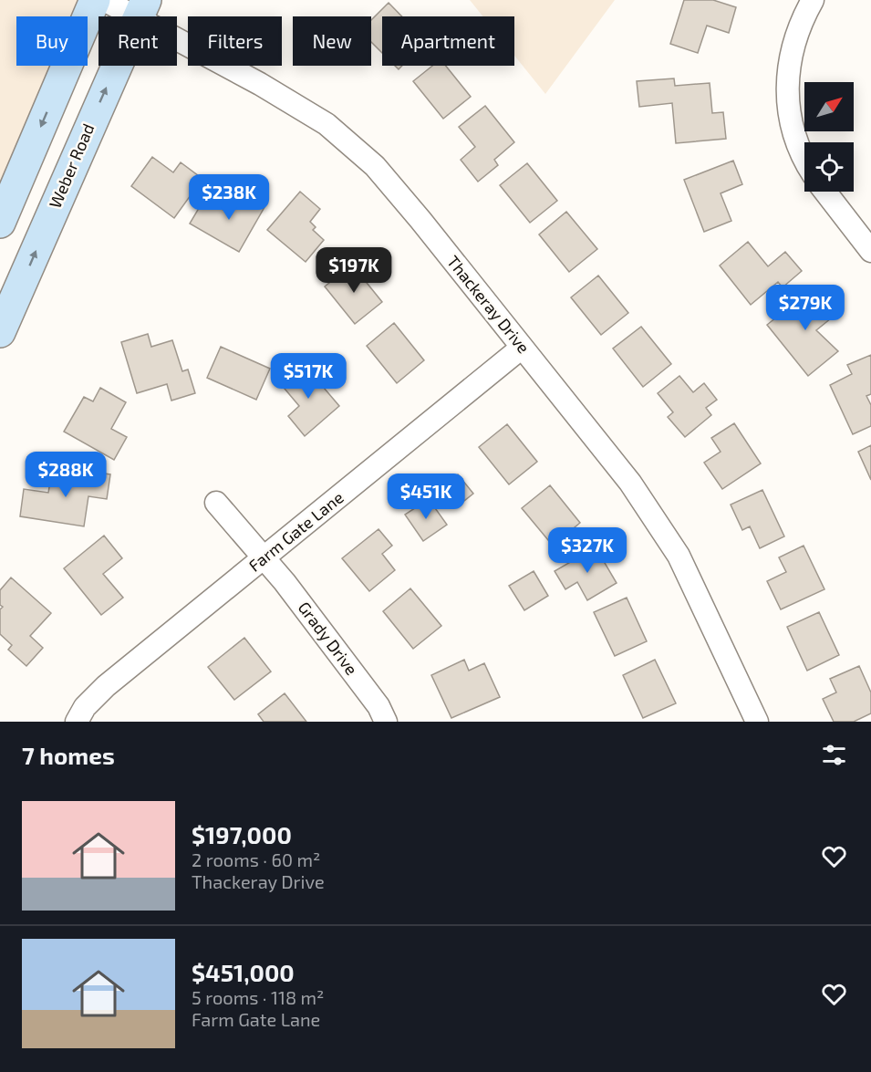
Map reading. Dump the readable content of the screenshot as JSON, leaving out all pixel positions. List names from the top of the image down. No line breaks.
{"streets":{"main road":["Weber Road"],"street":["Thackeray Drive","Farm Gate Lane","Grady Drive"]},"crossings":[["Weber Road","Thackeray Drive"],["Thackeray Drive","Farm Gate Lane"],["Farm Gate Lane","Grady Drive"]],"north":"top right","page":{"chip":["Buy","Rent","Filters","New","Apartment"],"price":["$238K","$197K","$279K","$517K","$288K","$451K","$327K"],"heading":"7 homes","list":[{"name":"$197,000","note":"2 rooms · 60 m² · Thackeray Drive"},{"name":"$451,000","note":"5 rooms · 118 m² · Farm Gate Lane"}]}}
